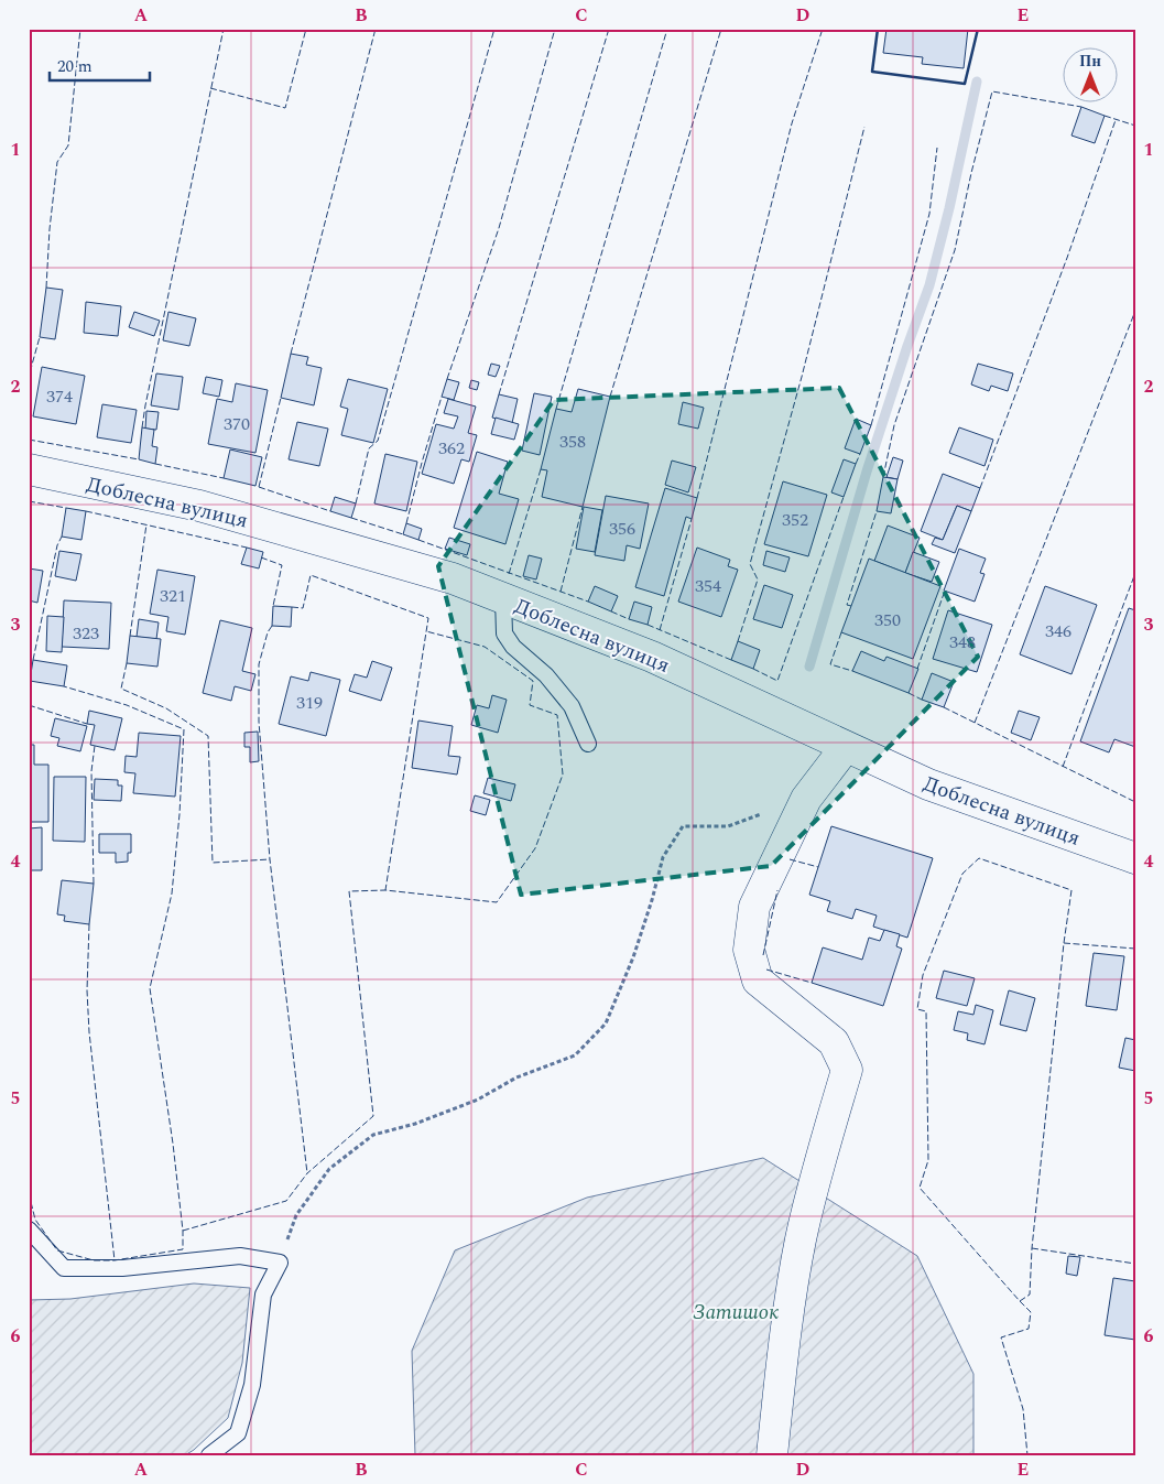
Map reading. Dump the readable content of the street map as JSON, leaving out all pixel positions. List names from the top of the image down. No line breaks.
{"streets":{"street":["Доблесна вулиця"]},"parks":["Затишок"],"house_numbers":["374","370","358","362","352","356","354","321","350","346","323","348","319"],"scale_bar":"20 m","north":"top","grid":{"columns":["A","B","C","D","E"],"rows":["1","2","3","4","5","6"]}}
